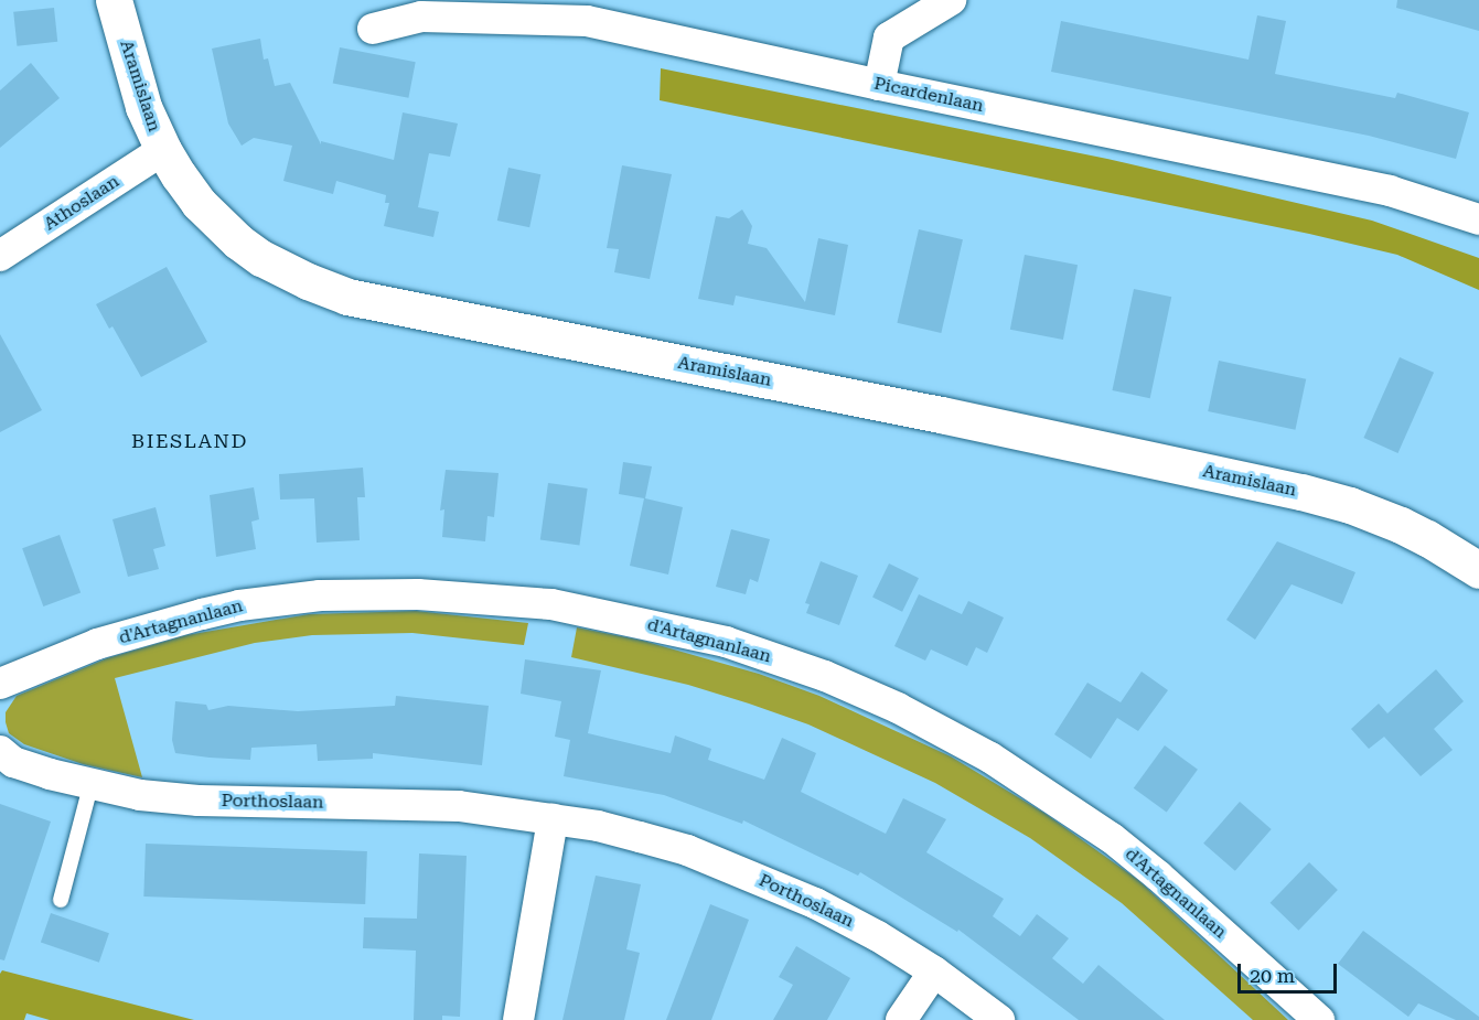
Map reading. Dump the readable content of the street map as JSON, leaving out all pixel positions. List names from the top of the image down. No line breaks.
{"streets":{"street":["Aramislaan","Picardenlaan","Athoslaan","d'Artagnanlaan","Porthoslaan"]},"crossings":[["Aramislaan","Athoslaan"]],"districts":["BIESLAND"],"scale_bar":"20 m"}
